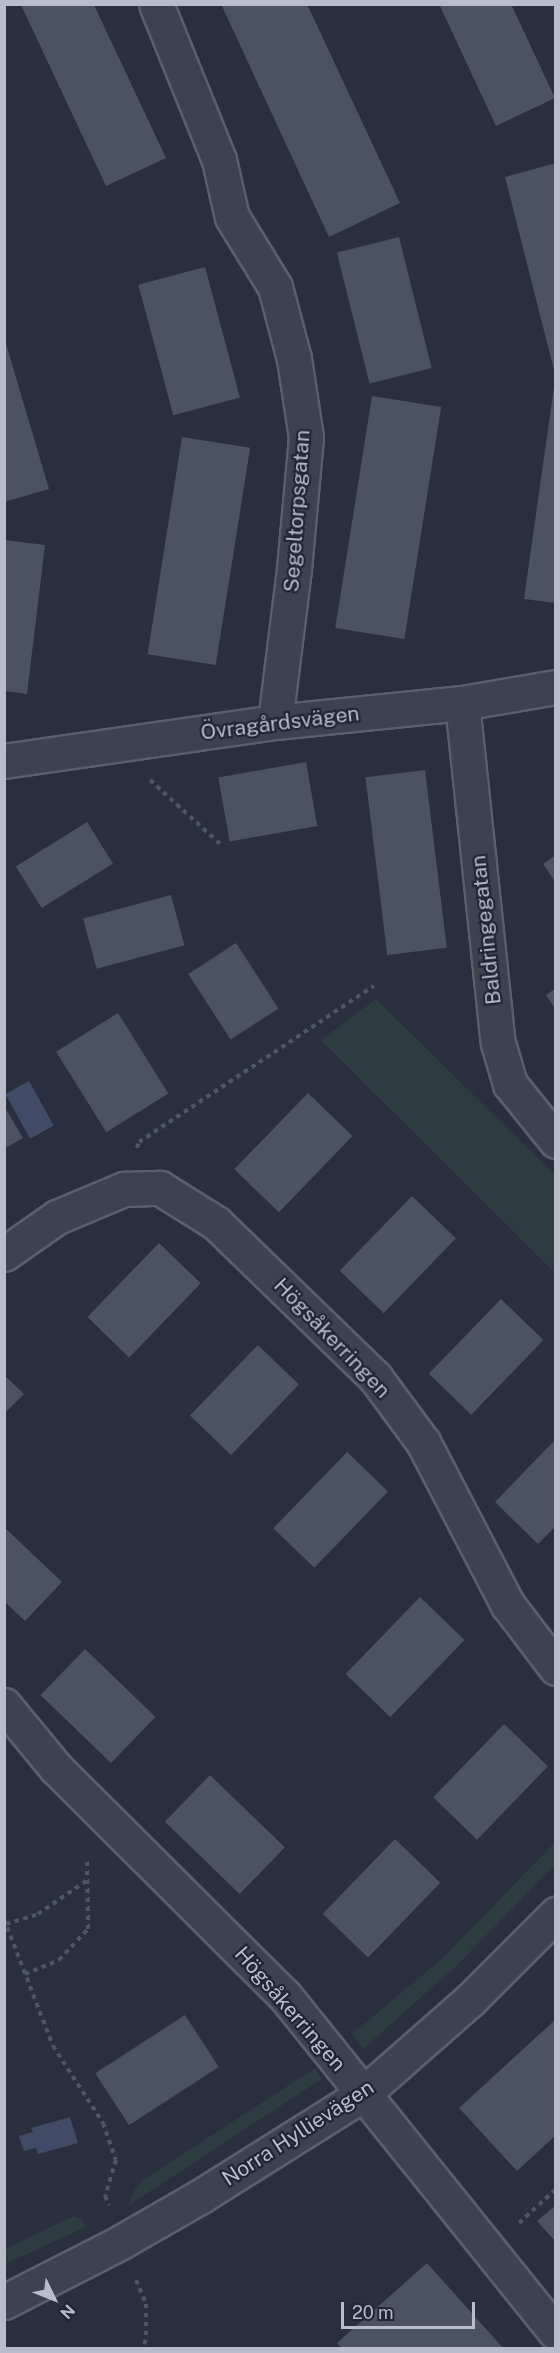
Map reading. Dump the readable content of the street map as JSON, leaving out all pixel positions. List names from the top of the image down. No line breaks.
{"streets":{"street":["Segeltorpsgatan","Övragårdsvägen","Baldringegatan","Högsåkerringen","Norra Hyllievägen"]},"crossings":[["Segeltorpsgatan","Övragårdsvägen"],["Övragårdsvägen","Baldringegatan"],["Högsåkerringen","Norra Hyllievägen"]],"scale_bar":"20 m","north":"bottom right"}
